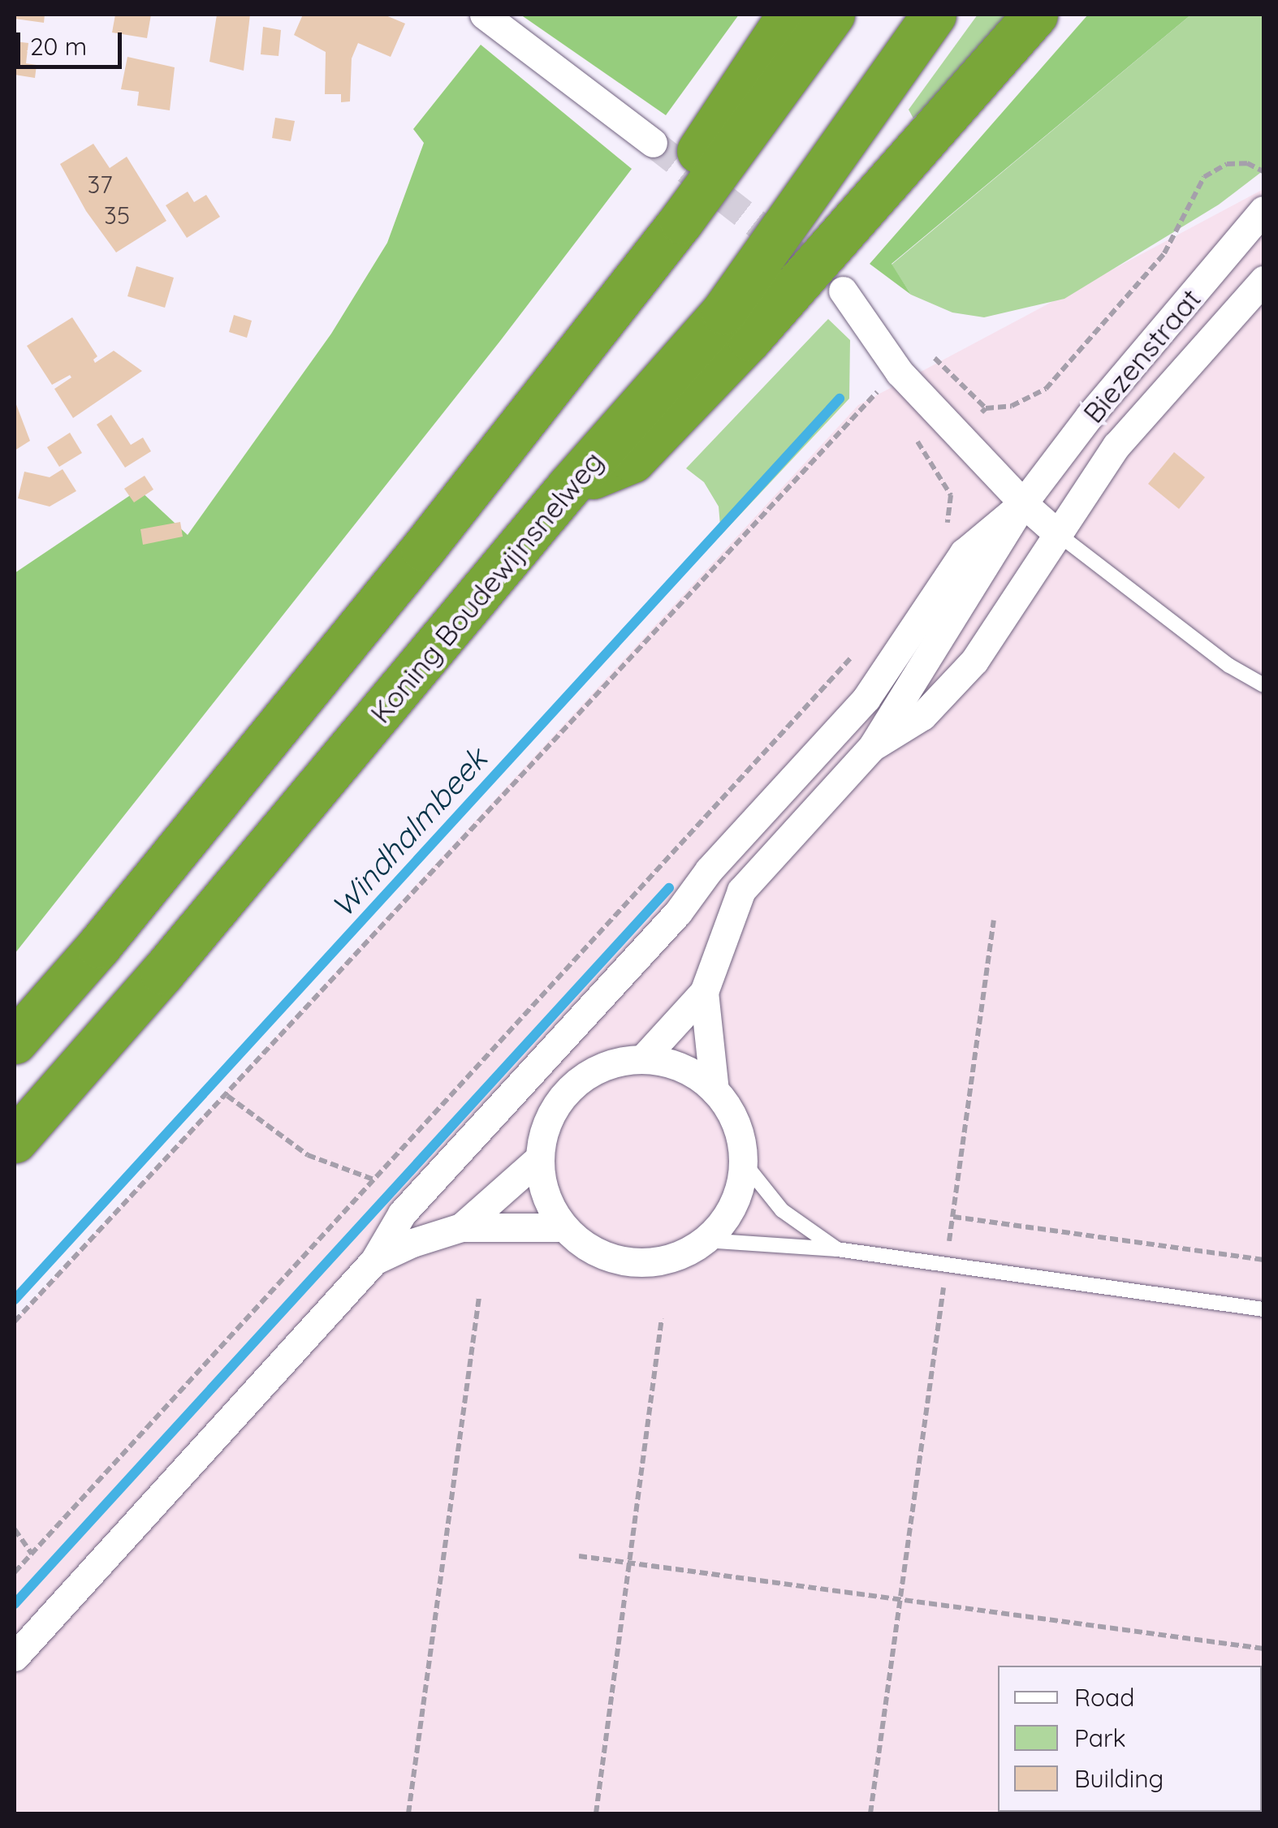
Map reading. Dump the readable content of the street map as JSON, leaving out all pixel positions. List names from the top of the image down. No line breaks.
{"streets":{"highway":["Koning Boudewijnsnelweg"],"street":["Biezenstraat"]},"water":["Windhalmbeek"],"house_numbers":["37","35"],"legend":["Road","Park","Building"],"scale_bar":"20 m"}
